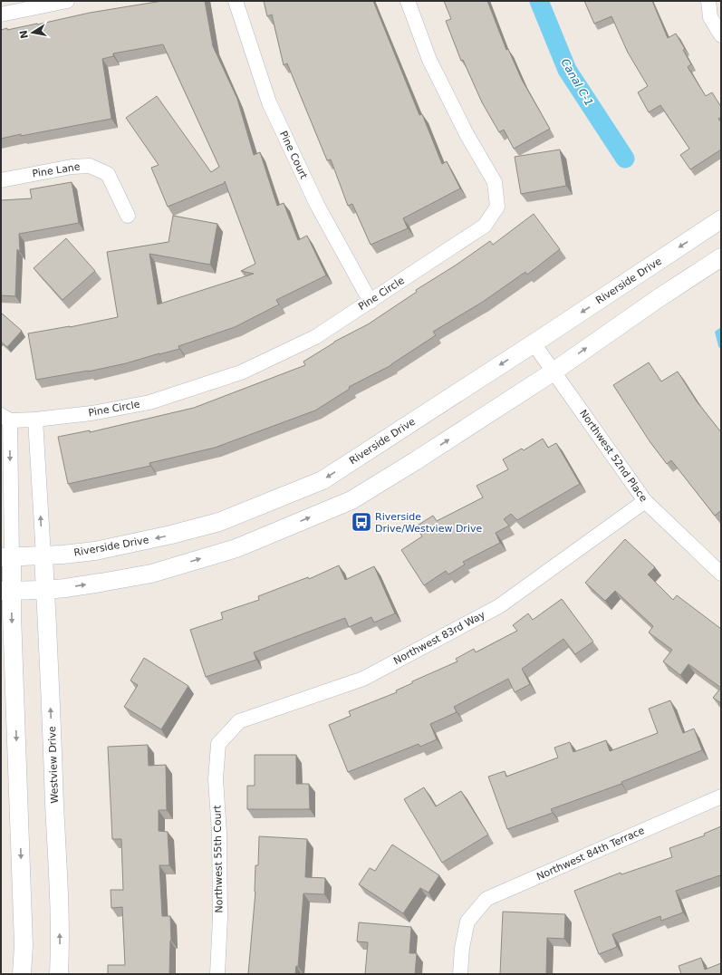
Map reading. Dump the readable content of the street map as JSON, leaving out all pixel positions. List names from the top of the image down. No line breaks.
{"streets":{"street":["Pine Court","Pine Lane","Riverside Drive","Pine Circle","Northwest 52nd Place","Northwest 83rd Way","Westview Drive","Northwest 84th Terrace","Northwest 55th Court"]},"crossings":[["Pine Court","Pine Circle"],["Riverside Drive","Pine Circle"],["Riverside Drive","Northwest 52nd Place"],["Riverside Drive","Westview Drive"],["Northwest 52nd Place","Northwest 83rd Way"],["Northwest 83rd Way","Northwest 55th Court"]],"water":["Canal C-1"],"places":{"bus stop":["Riverside Drive/Westview Drive"]},"north":"left"}
